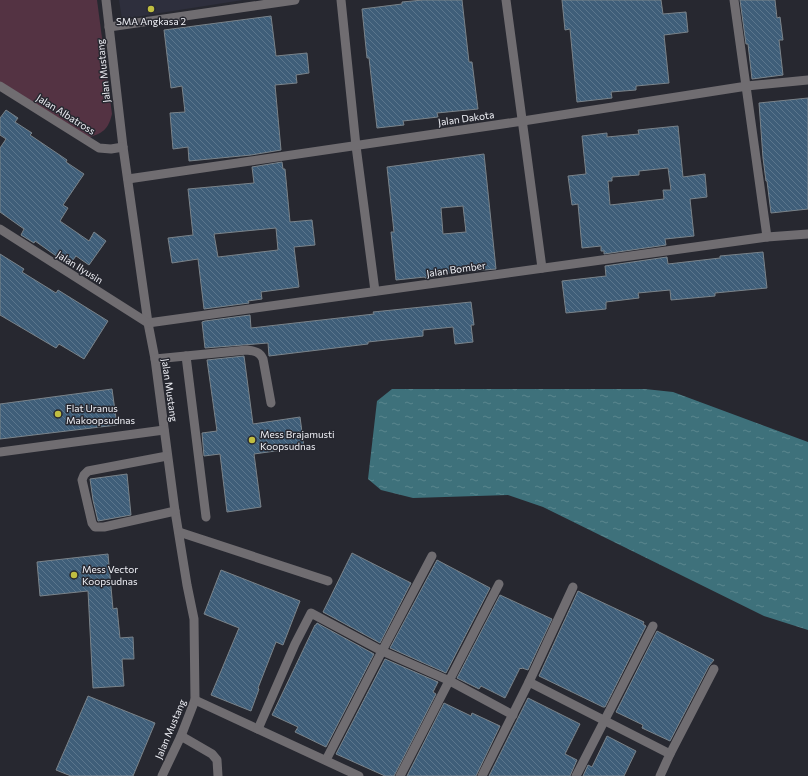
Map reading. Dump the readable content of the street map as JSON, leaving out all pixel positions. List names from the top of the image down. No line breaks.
{"streets":{"lane":["Jalan Mustang","Jalan Albatross","Jalan Dakota","Jalan Ilyusin","Jalan Bomber"]},"crossings":[["Jalan Mustang","Jalan Albatross"],["Jalan Mustang","Jalan Dakota"],["Jalan Mustang","Jalan Ilyusin"],["Jalan Mustang","Jalan Bomber"],["Jalan Ilyusin","Jalan Bomber"]],"places":["SMA Angkasa 2","Flat Uranus Makoopsudnas","Mess Brajamusti Koopsudnas","Mess Vector Koopsudnas"]}
